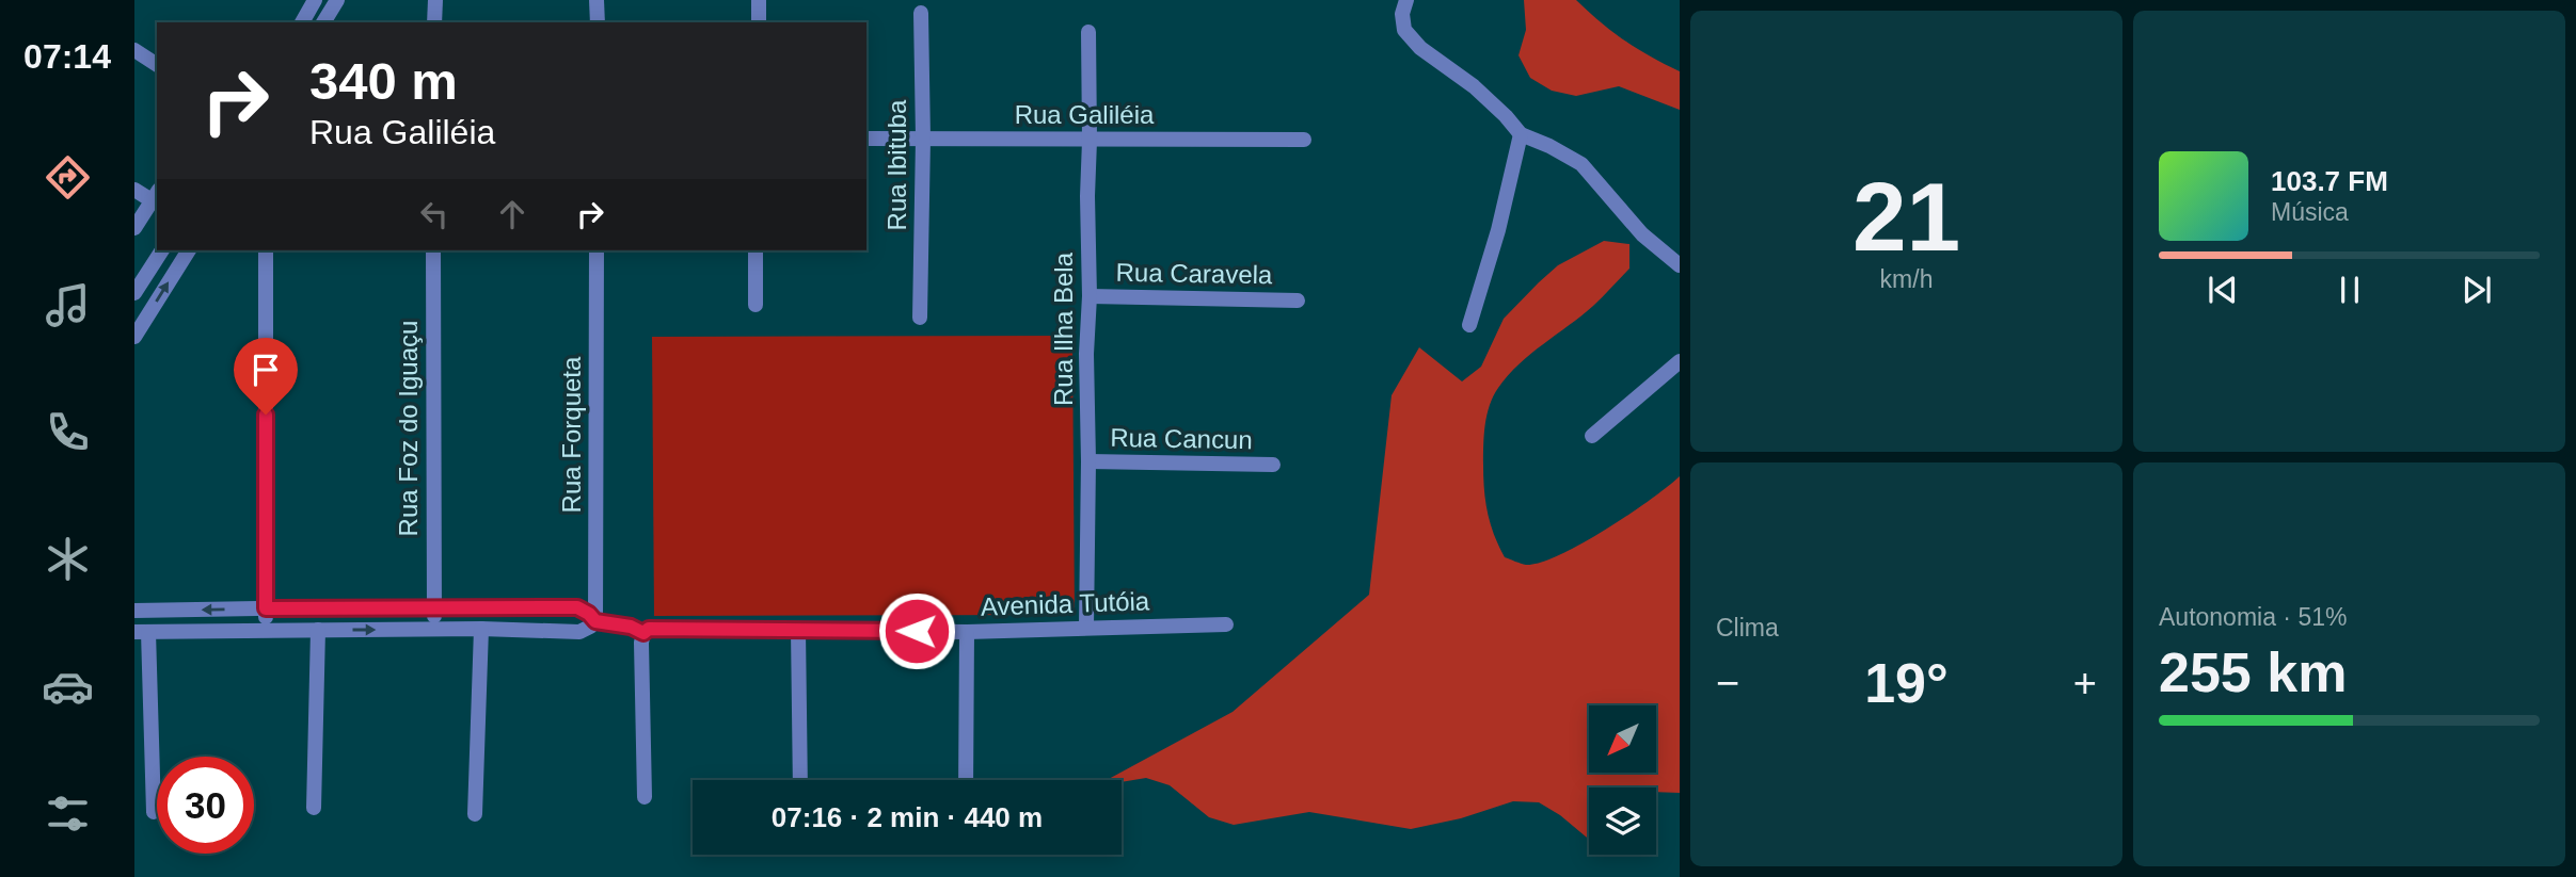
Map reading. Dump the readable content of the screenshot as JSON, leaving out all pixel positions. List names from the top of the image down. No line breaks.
{"streets":{"street":["Rua Galiléia","Rua Ibituba","Rua Caravela","Rua Ilha Bela","Rua Foz do Iguaçu","Rua Forqueta","Rua Cancun","Avenida Tutóia"]},"crossings":[["Rua Galiléia","Rua Ibituba"],["Rua Galiléia","Rua Ilha Bela"],["Rua Caravela","Rua Ilha Bela"],["Rua Ilha Bela","Rua Cancun"],["Rua Ilha Bela","Avenida Tutóia"],["Rua Foz do Iguaçu","Avenida Tutóia"],["Rua Forqueta","Avenida Tutóia"]],"north":"bottom left","page":{"tabs":"07:14","tile":[["21","km/h"],"Clima",["Autonomia · 51%","255 km"]],"turn":["340 m","Rua Galiléia"],"song":["103.7 FM","Música"],"heat":["−","19°","+"],"limit":"30","trip":"07:16 · 2 min · 440 m"}}
